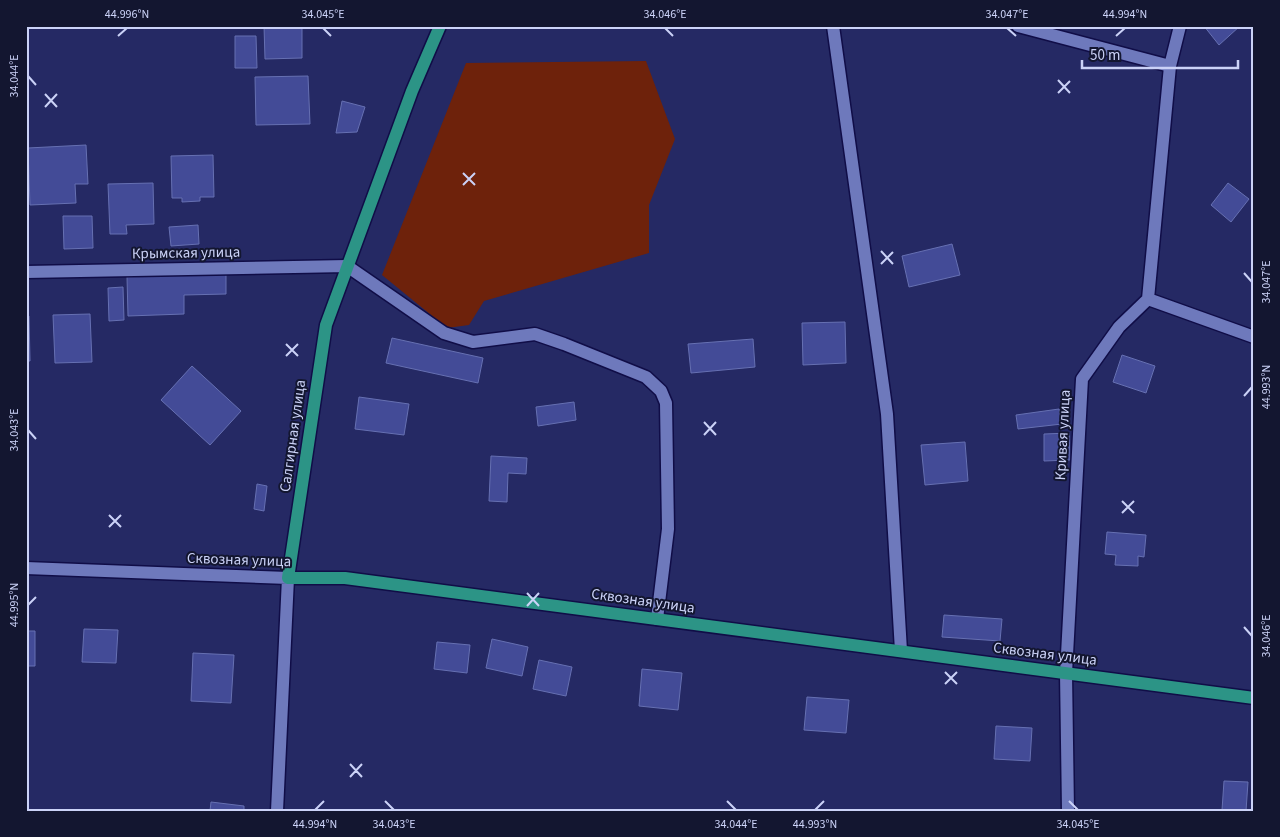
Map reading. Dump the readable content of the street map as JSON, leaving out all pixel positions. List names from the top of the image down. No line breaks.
{"streets":{"main road":["Салгирная улица","Сквозная улица"],"street":["Крымская улица","Кривая улица"]},"crossings":[["Крымская улица","Салгирная улица"],["Кривая улица","Сквозная улица"],["Салгирная улица","Сквозная улица"]],"scale_bar":"50 m","coordinates":["44.996°N","34.045°E","34.046°E","34.047°E","44.994°N","34.044°E","44.993°N","34.043°E","44.995°N"]}
